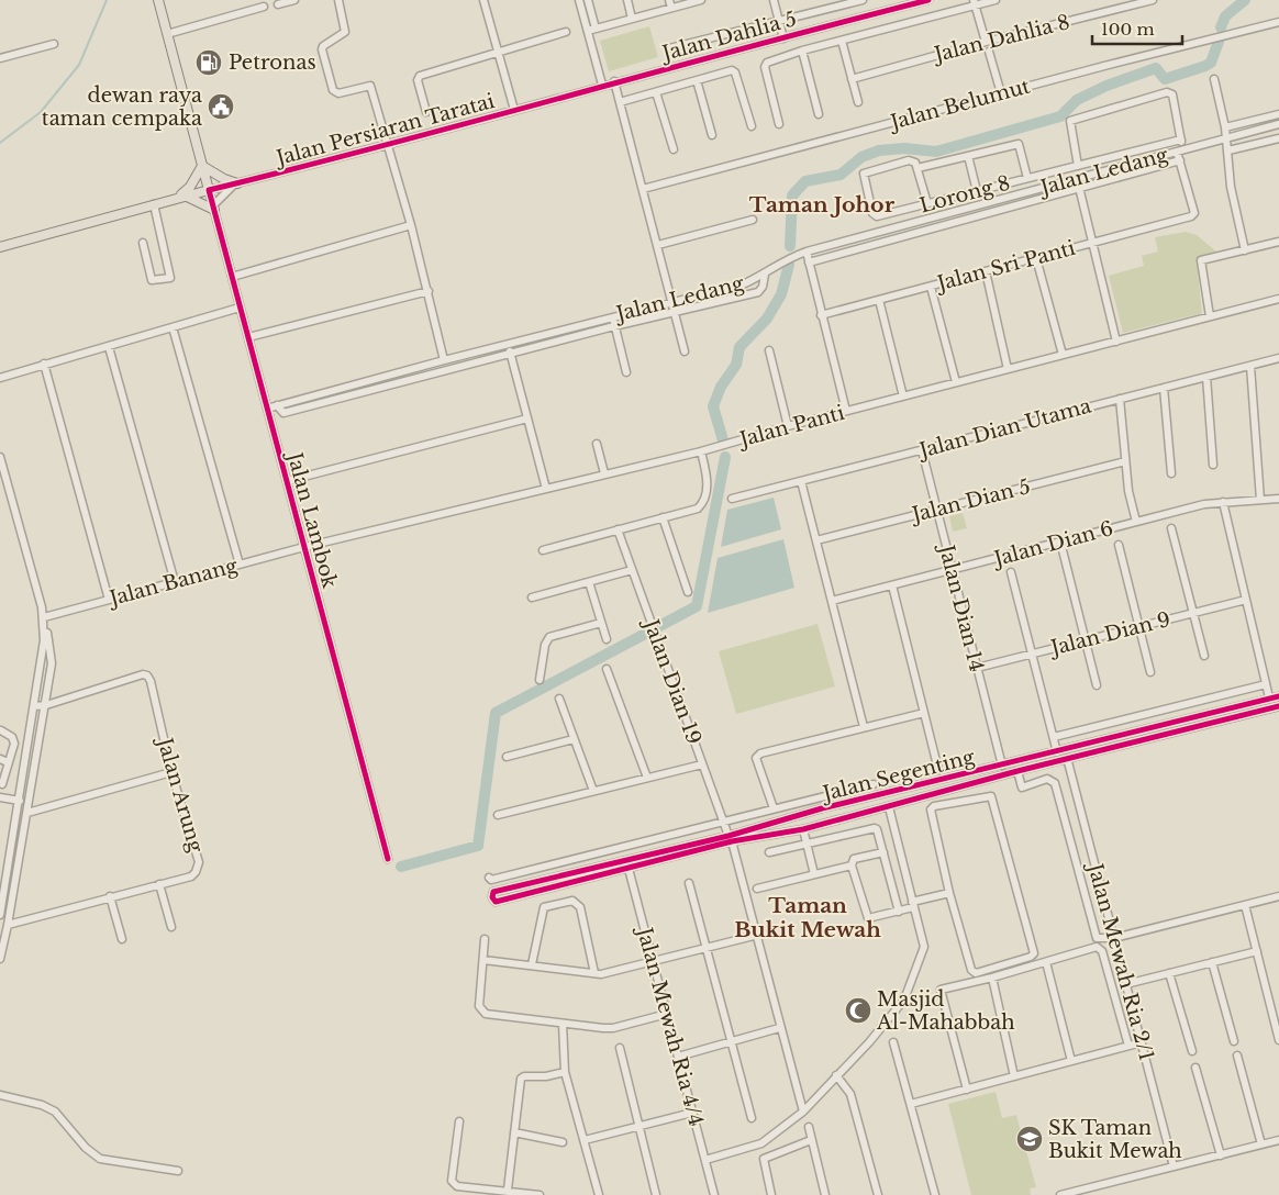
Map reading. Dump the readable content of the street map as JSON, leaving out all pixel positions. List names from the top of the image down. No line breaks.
{"streets":{"street":["Jalan Dahlia 5","Jalan Dahlia 8","Jalan Belumut","Jalan Persiaran Taratai","Jalan Ledang","Lorong 8","Jalan Sri Panti","Jalan Panti","Jalan Dian Utama","Jalan Dian 5","Jalan Lambok","Jalan Dian 6","Jalan Banang","Jalan Dian 14","Jalan Dian 9","Jalan Dian 19","Jalan Segenting","Jalan Arung","Jalan Mewah Ria 2/1","Jalan Mewah Ria 4/4"]},"crossings":[["Jalan Dahlia 5","Jalan Persiaran Taratai"],["Jalan Persiaran Taratai","Jalan Lambok"],["Jalan Ledang","Jalan Lambok"],["Jalan Panti","Jalan Lambok"],["Jalan Panti","Jalan Banang"],["Jalan Dian Utama","Jalan Dian 14"],["Jalan Dian 5","Jalan Dian 14"],["Jalan Lambok","Jalan Banang"],["Jalan Dian 6","Jalan Dian 14"],["Jalan Dian 14","Jalan Dian 9"],["Jalan Dian 14","Jalan Segenting"],["Jalan Dian 19","Jalan Segenting"],["Jalan Segenting","Jalan Mewah Ria 2/1"],["Jalan Segenting","Jalan Mewah Ria 4/4"]],"districts":["Taman Johor","Taman Bukit Mewah"],"places":{"fuel station":["Petronas"],"public building":["dewan raya taman cempaka"],"mosque":["Masjid Al-Mahabbah"],"school or university":["SK Taman Bukit Mewah"]},"scale_bar":"100 m"}
